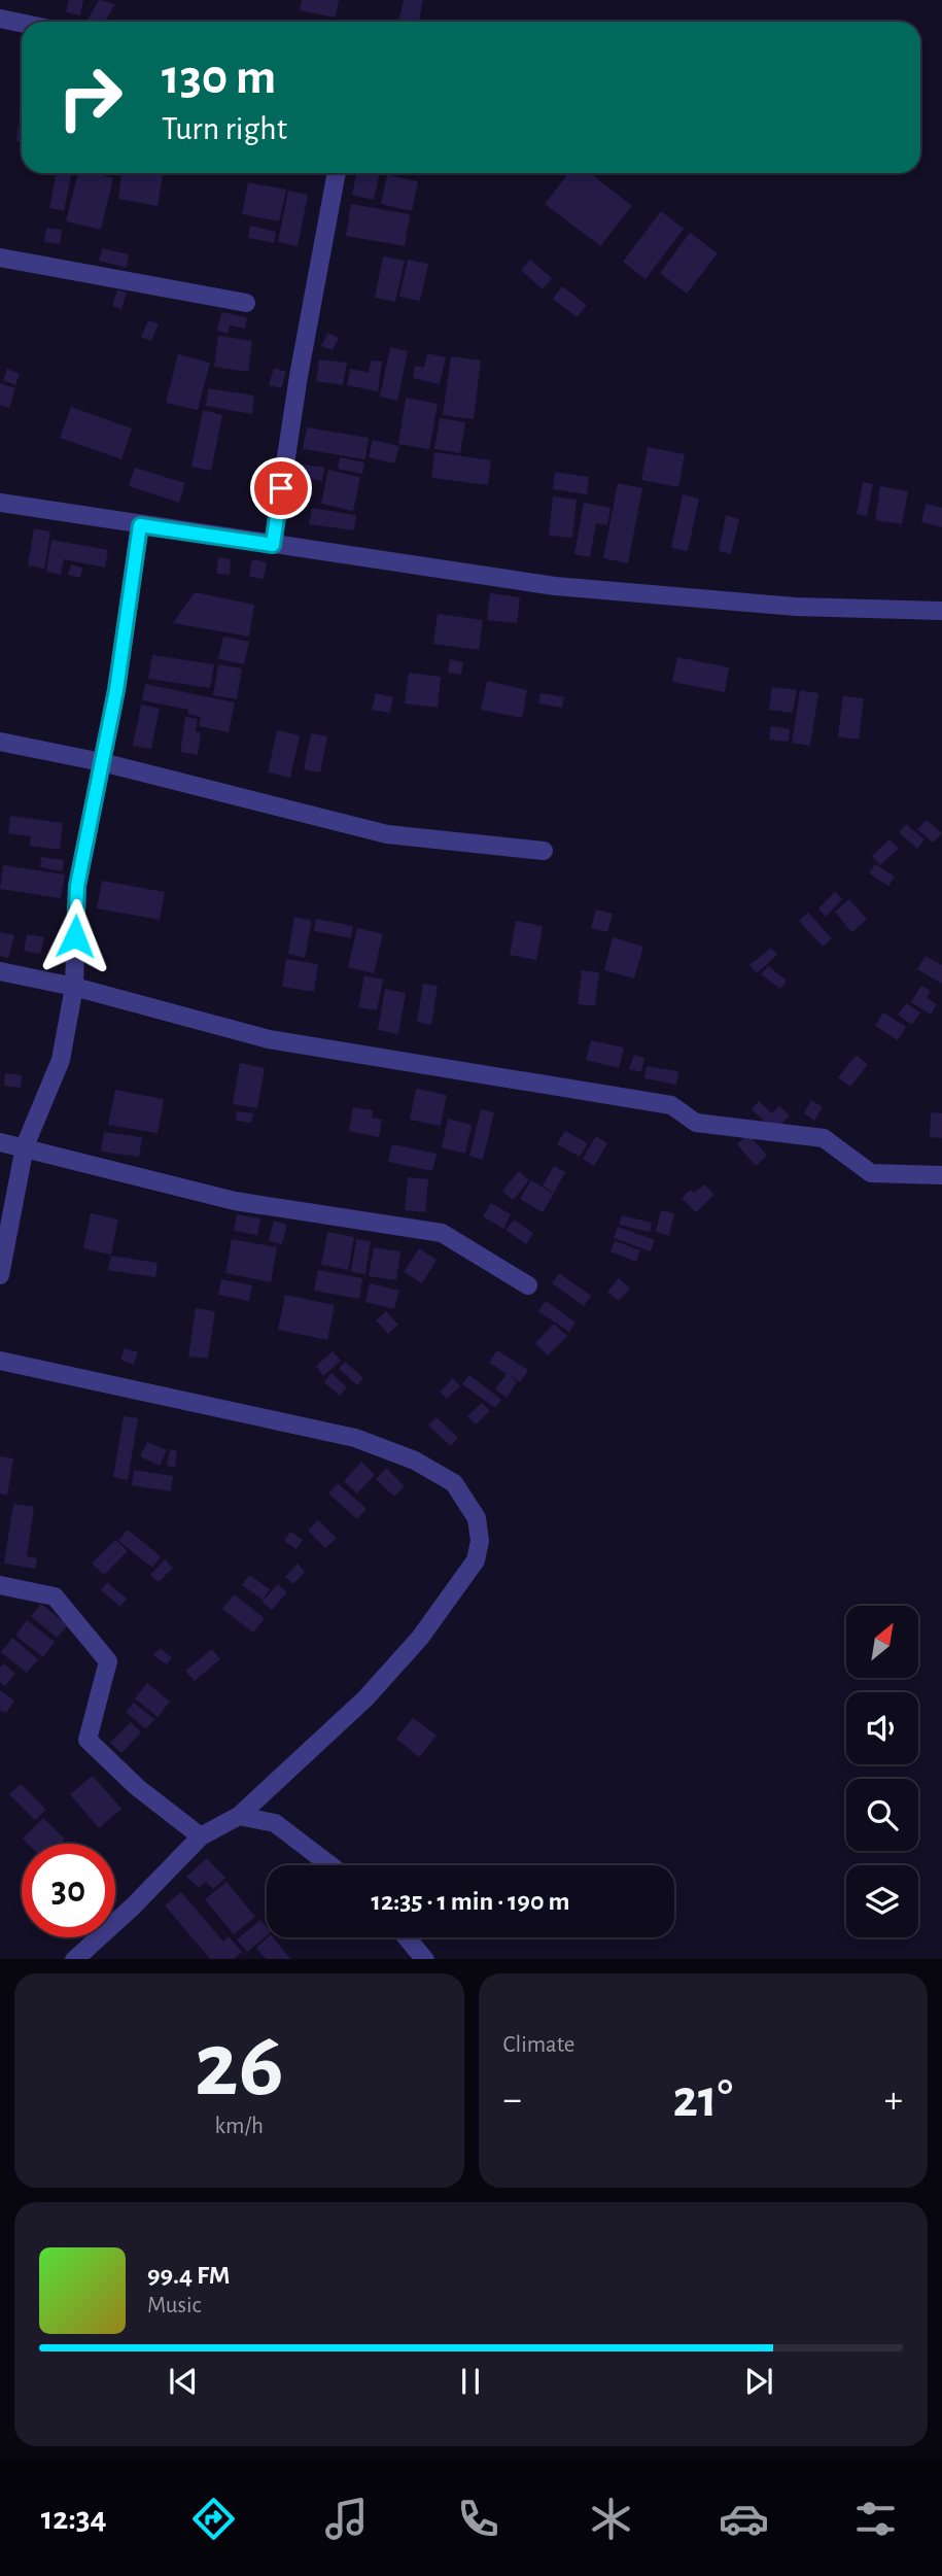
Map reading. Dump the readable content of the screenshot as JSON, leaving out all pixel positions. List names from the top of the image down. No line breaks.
{"north":"top right","page":{"turn":["130 m","Turn right"],"limit":"30","trip":"12:35 · 1 min · 190 m","tile":[["26","km/h"],"Climate"],"heat":["−","21°","+"],"song":["99.4 FM","Music"],"tabs":"12:34"}}
